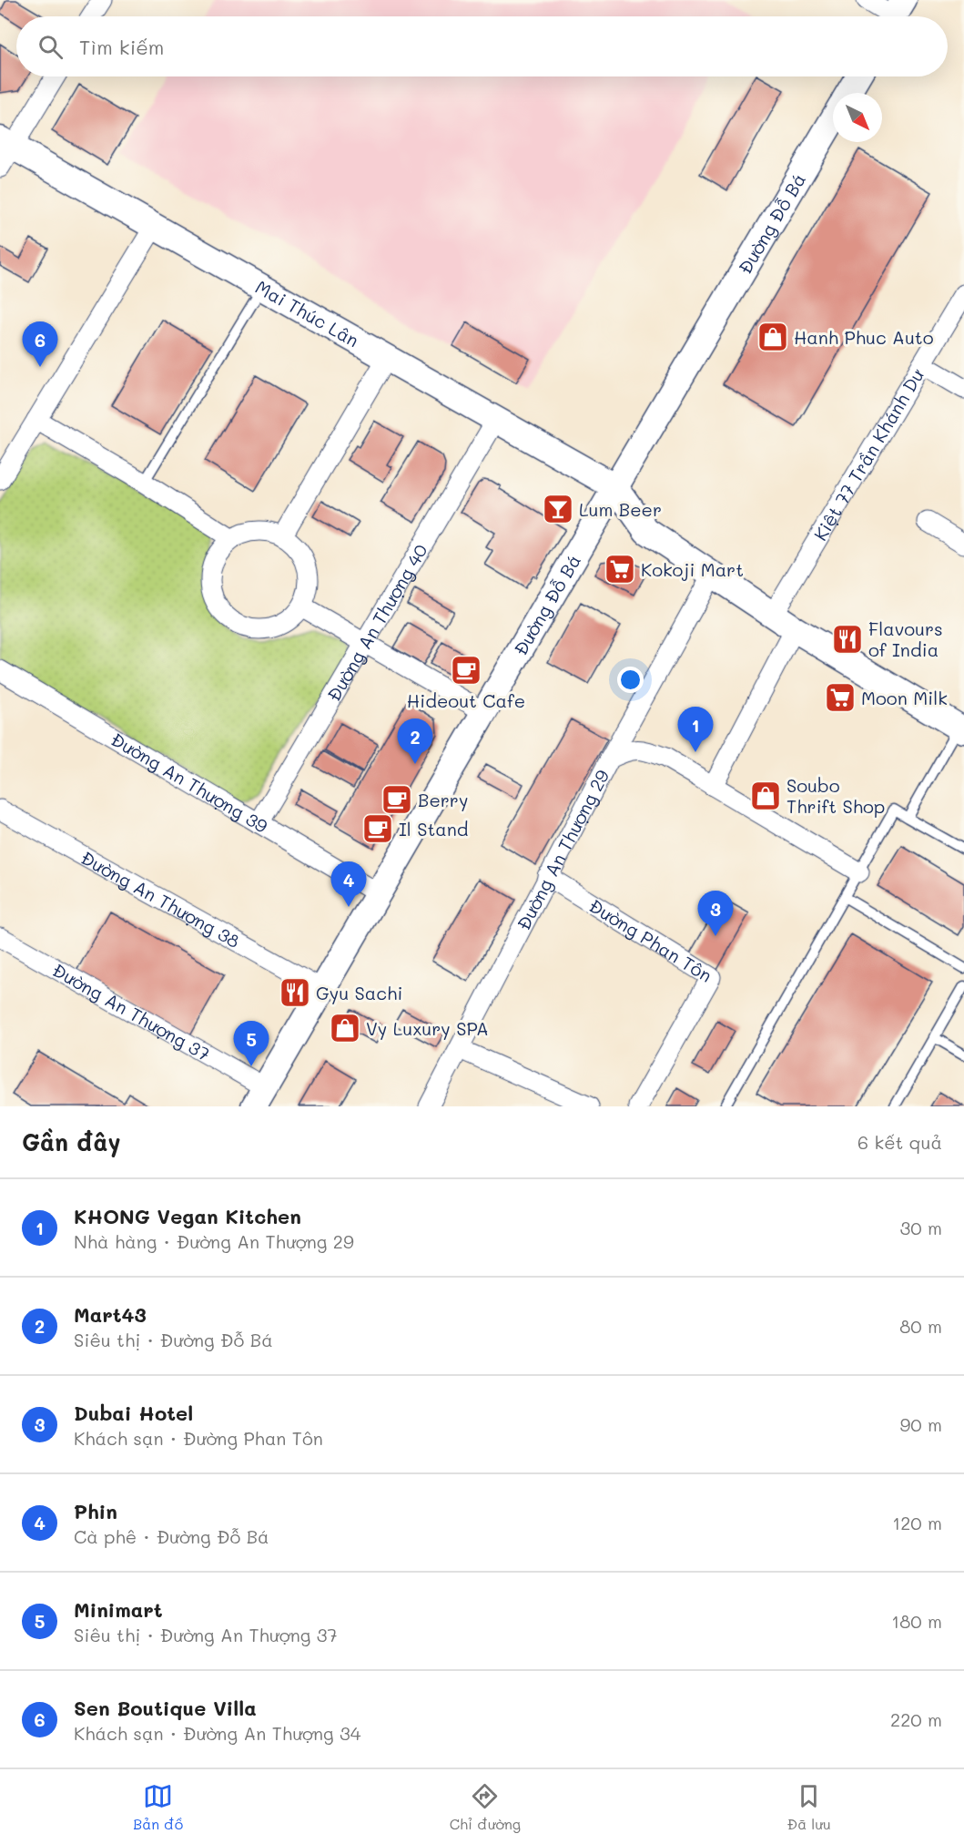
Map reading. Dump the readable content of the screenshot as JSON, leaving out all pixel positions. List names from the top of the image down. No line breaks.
{"streets":{"street":["Đường Đỗ Bá","Mai Thúc Lân","Kiệt 77 Trần Khánh Dư","Đường An Thượng 40","Đường An Thượng 39","Đường An Thượng 29","Đường An Thượng 38","Đường Phan Tôn","Đường An Thượng 37"]},"crossings":[["Đường Đỗ Bá","Mai Thúc Lân"],["Đường Đỗ Bá","Đường An Thượng 39"],["Đường Đỗ Bá","Đường An Thượng 38"],["Đường Đỗ Bá","Đường An Thượng 37"],["Mai Thúc Lân","Đường An Thượng 40"],["Đường An Thượng 40","Đường An Thượng 39"],["Đường An Thượng 29","Đường Phan Tôn"]],"places":{"shop":["Hanh Phuc Auto","Soubo Thrift Shop","Vy Luxury SPA"],"bar":["Lum Beer"],"supermarket":["Kokoji Mart","Moon Milk"],"restaurant":["Flavours of India","Gyu Sachi"],"cafe":["Hideout Cafe","Berry","Il Stand"]},"north":"bottom right","page":{"search":"Tìm kiếm","pins":["6","1","2","4","3","5"],"heading":["Gần đây","6 kết quả"],"list":[{"mark":"1","name":"KHONG Vegan Kitchen","note":"Nhà hàng · Đường An Thượng 29","value":"30 m"},{"mark":"2","name":"Mart43","note":"Siêu thị · Đường Đỗ Bá","value":"80 m"},{"mark":"3","name":"Dubai Hotel","note":"Khách sạn · Đường Phan Tôn","value":"90 m"},{"mark":"4","name":"Phin","note":"Cà phê · Đường Đỗ Bá","value":"120 m"},{"mark":"5","name":"Minimart","note":"Siêu thị · Đường An Thượng 37","value":"180 m"},{"mark":"6","name":"Sen Boutique Villa","note":"Khách sạn · Đường An Thượng 34","value":"220 m"}],"nav":["Bản đồ","Chỉ đường","Đã lưu"]}}
